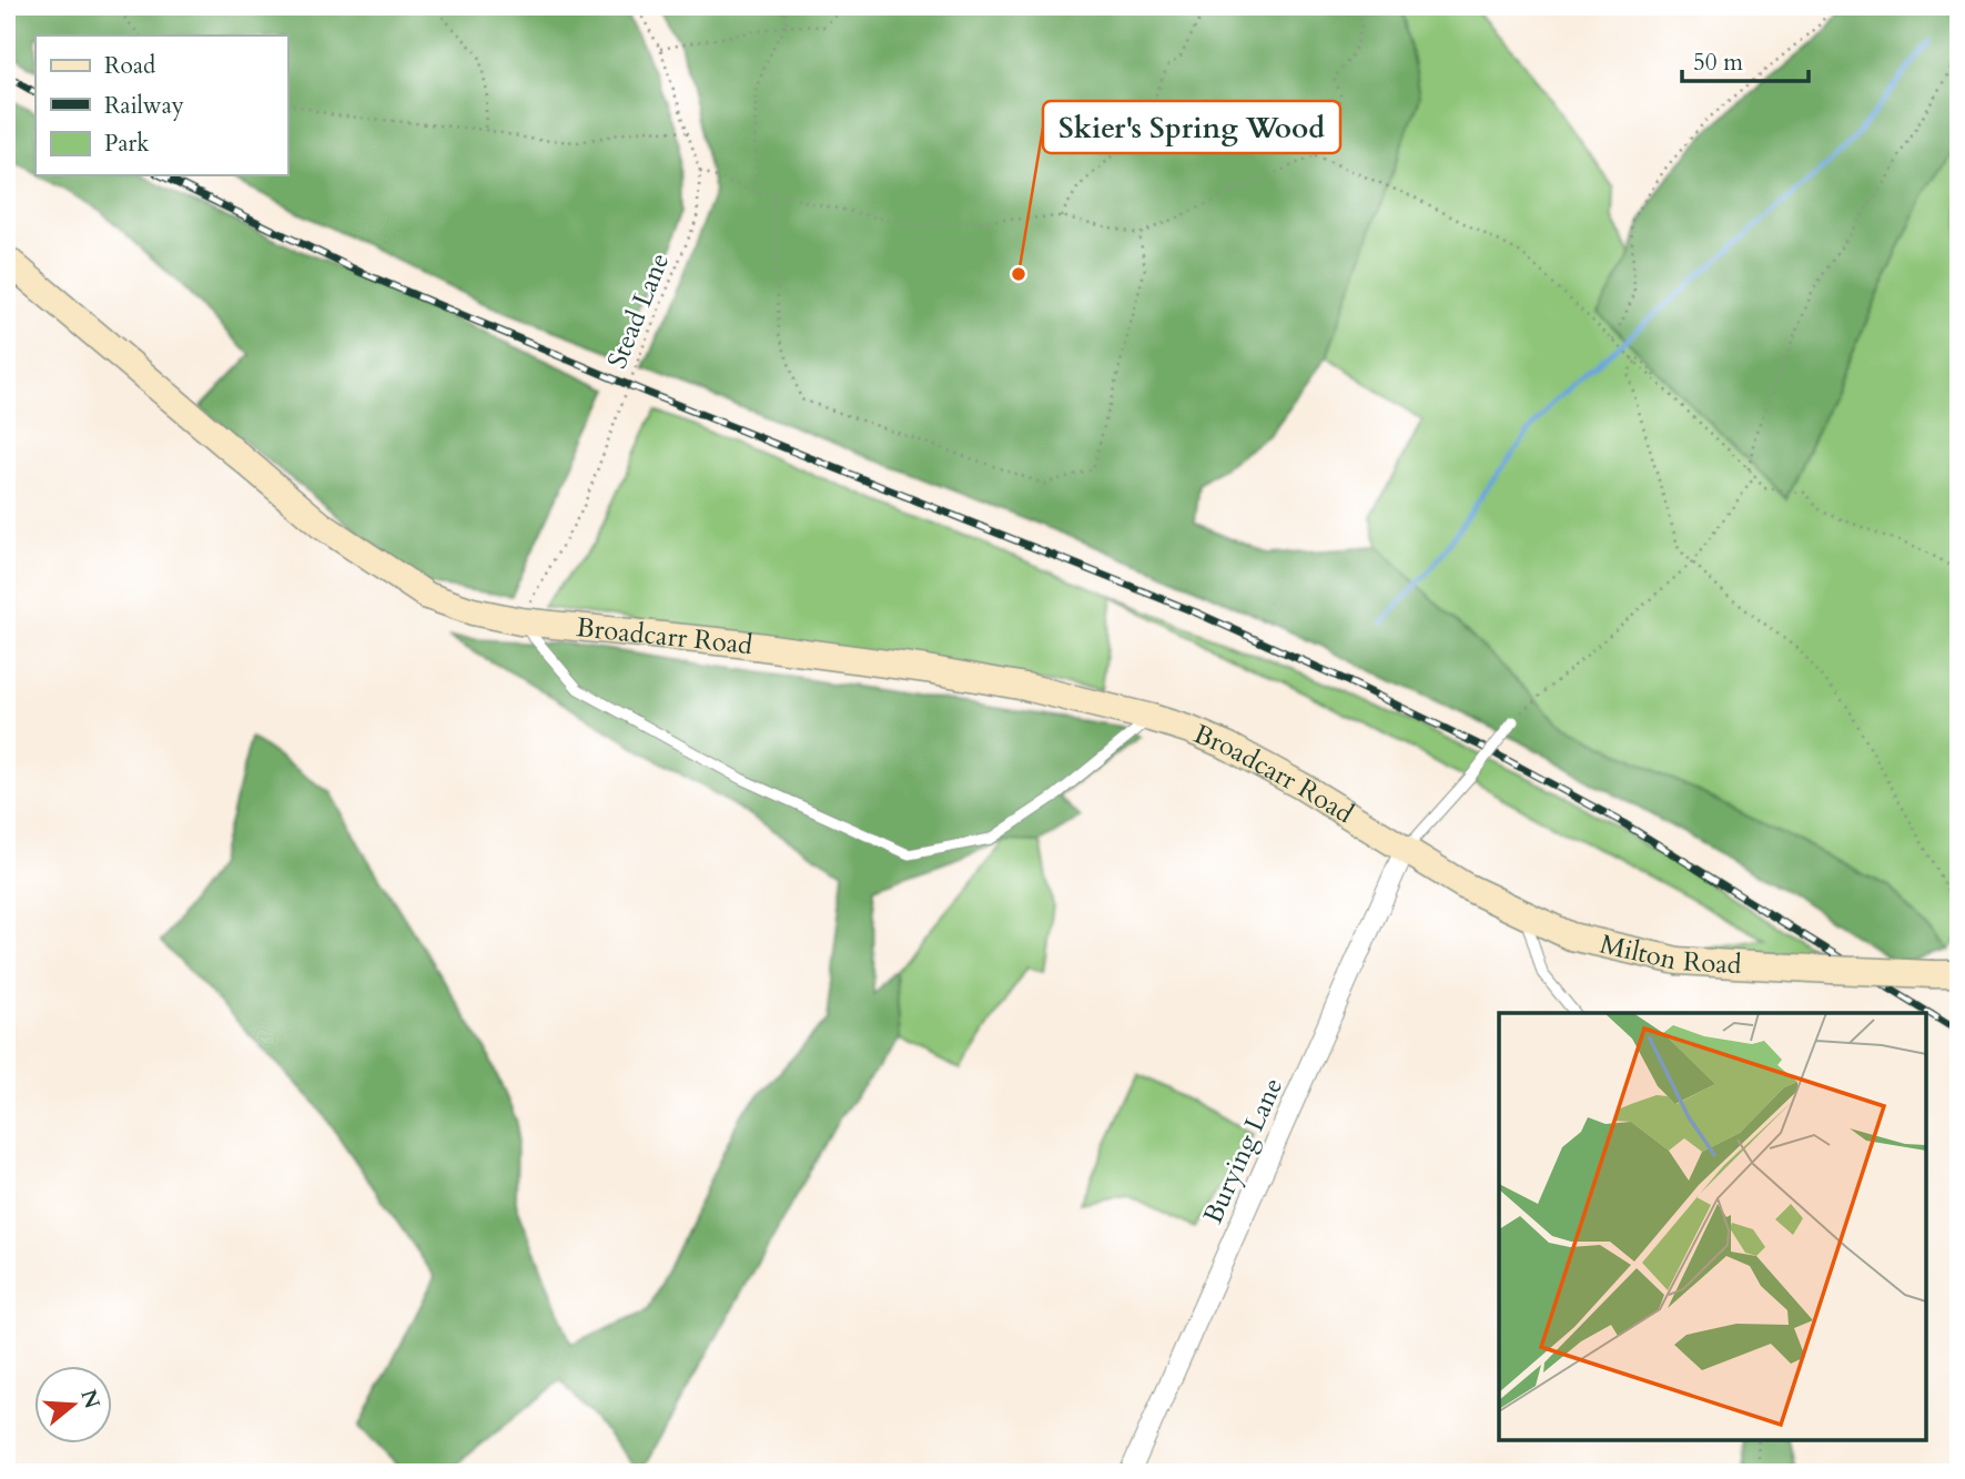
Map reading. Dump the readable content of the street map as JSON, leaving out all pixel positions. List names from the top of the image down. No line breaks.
{"streets":{"street":["Broadcarr Road","Milton Road","Burying Lane"],"path":["Stead Lane"]},"crossings":[["Stead Lane","Broadcarr Road"],["Broadcarr Road","Milton Road"],["Broadcarr Road","Burying Lane"],["Milton Road","Burying Lane"]],"places":["Skier's Spring Wood"],"legend":["Road","Railway","Park"],"scale_bar":"50 m","north":"right"}
